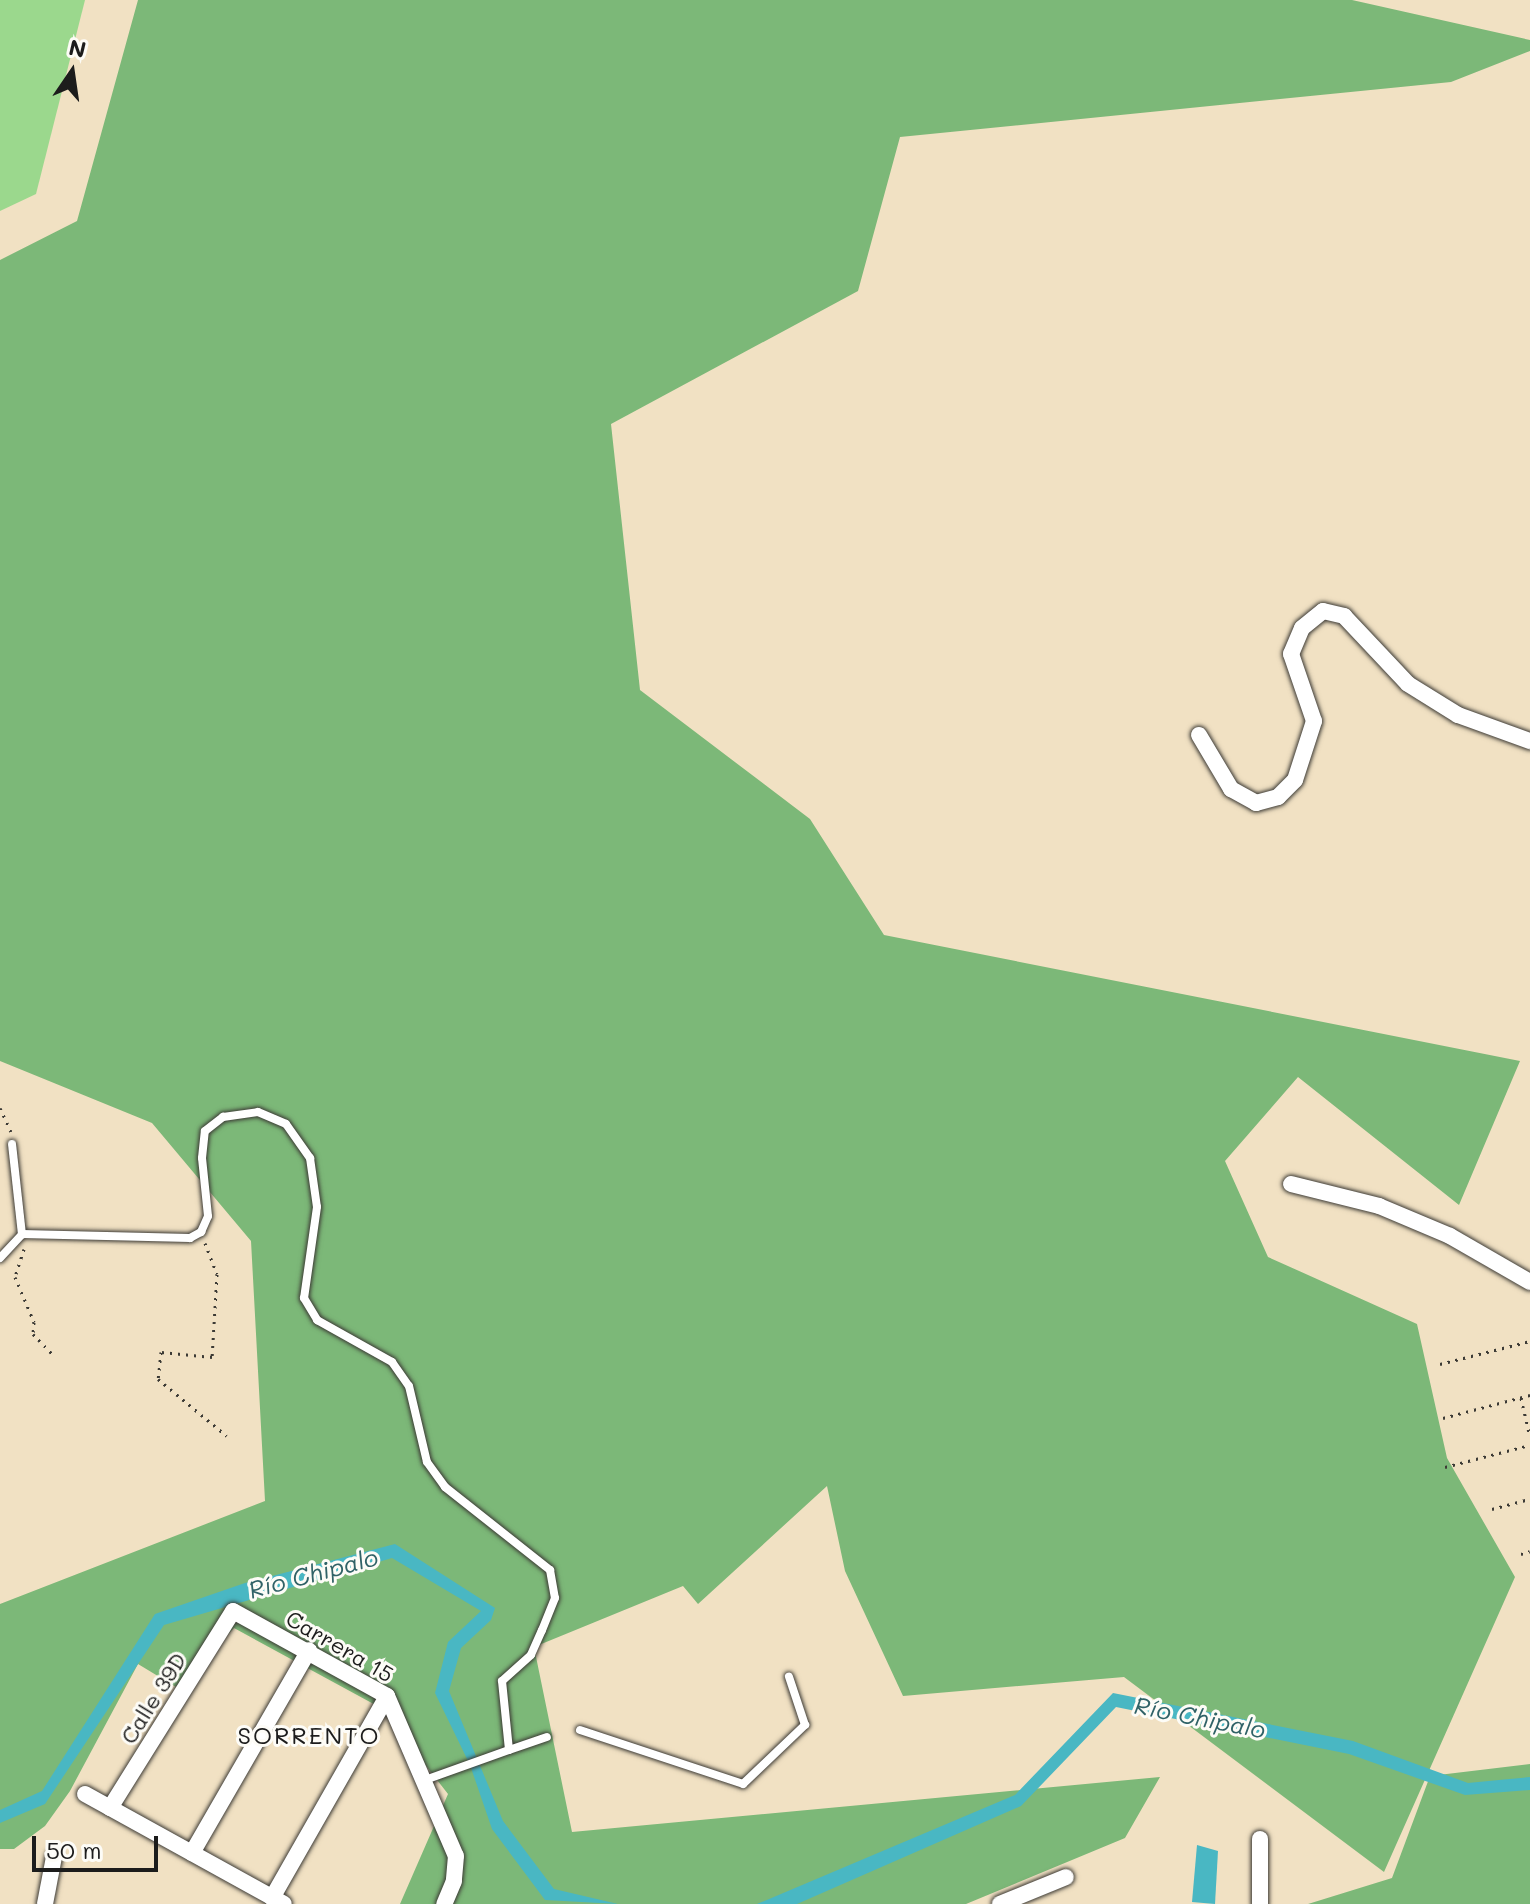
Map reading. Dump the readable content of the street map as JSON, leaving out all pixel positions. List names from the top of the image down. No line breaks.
{"streets":{"street":["Carrera 15","Calle 39D"]},"crossings":[["Carrera 15","Calle 39D"]],"districts":["SORRENTO"],"water":["Río Chipalo"],"scale_bar":"50 m","north":"top"}
